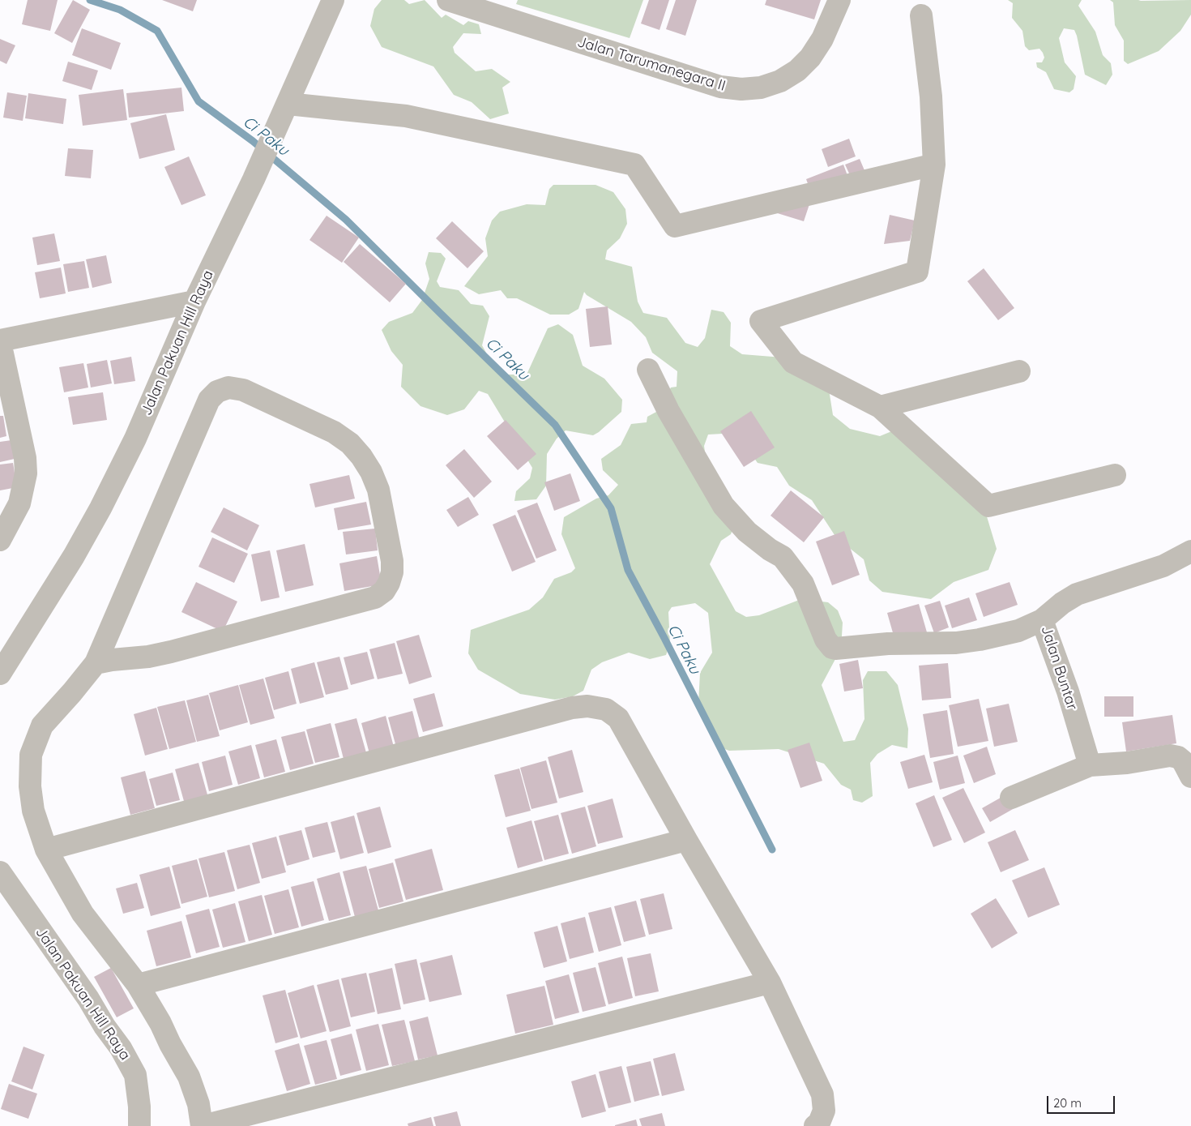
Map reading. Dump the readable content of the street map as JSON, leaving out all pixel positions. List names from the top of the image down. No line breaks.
{"streets":{"street":["Jalan Tarumanegara II","Jalan Pakuan Hill Raya","Jalan Buntar"]},"water":["Ci Paku"],"scale_bar":"20 m"}
